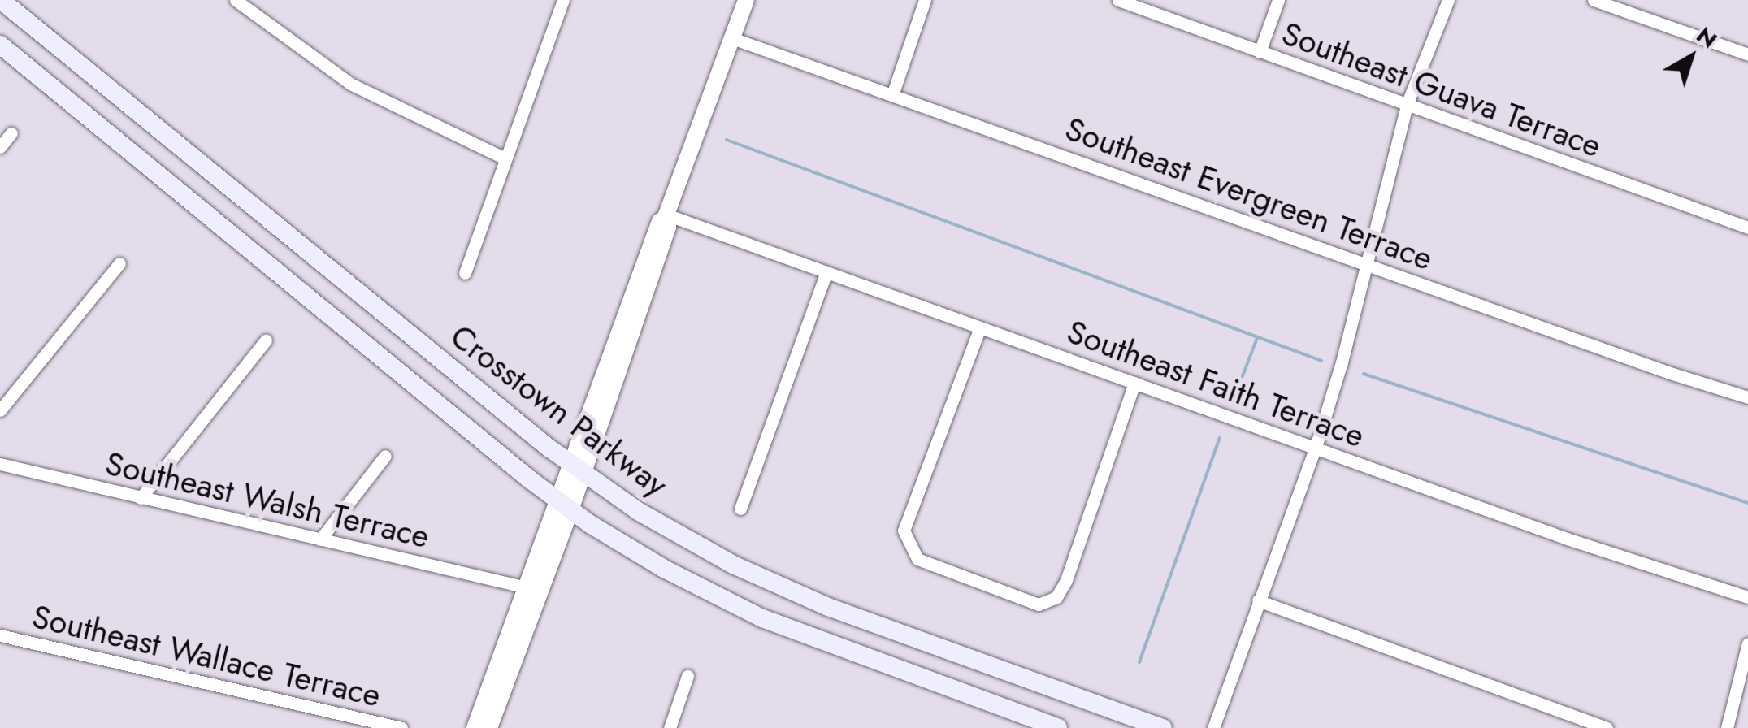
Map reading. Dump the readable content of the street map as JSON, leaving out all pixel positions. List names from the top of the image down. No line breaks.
{"streets":{"main road":["Crosstown Parkway"],"street":["Southeast Guava Terrace","Southeast Evergreen Terrace","Southeast Faith Terrace","Southeast Walsh Terrace","Southeast Wallace Terrace"]},"north":"top right"}
